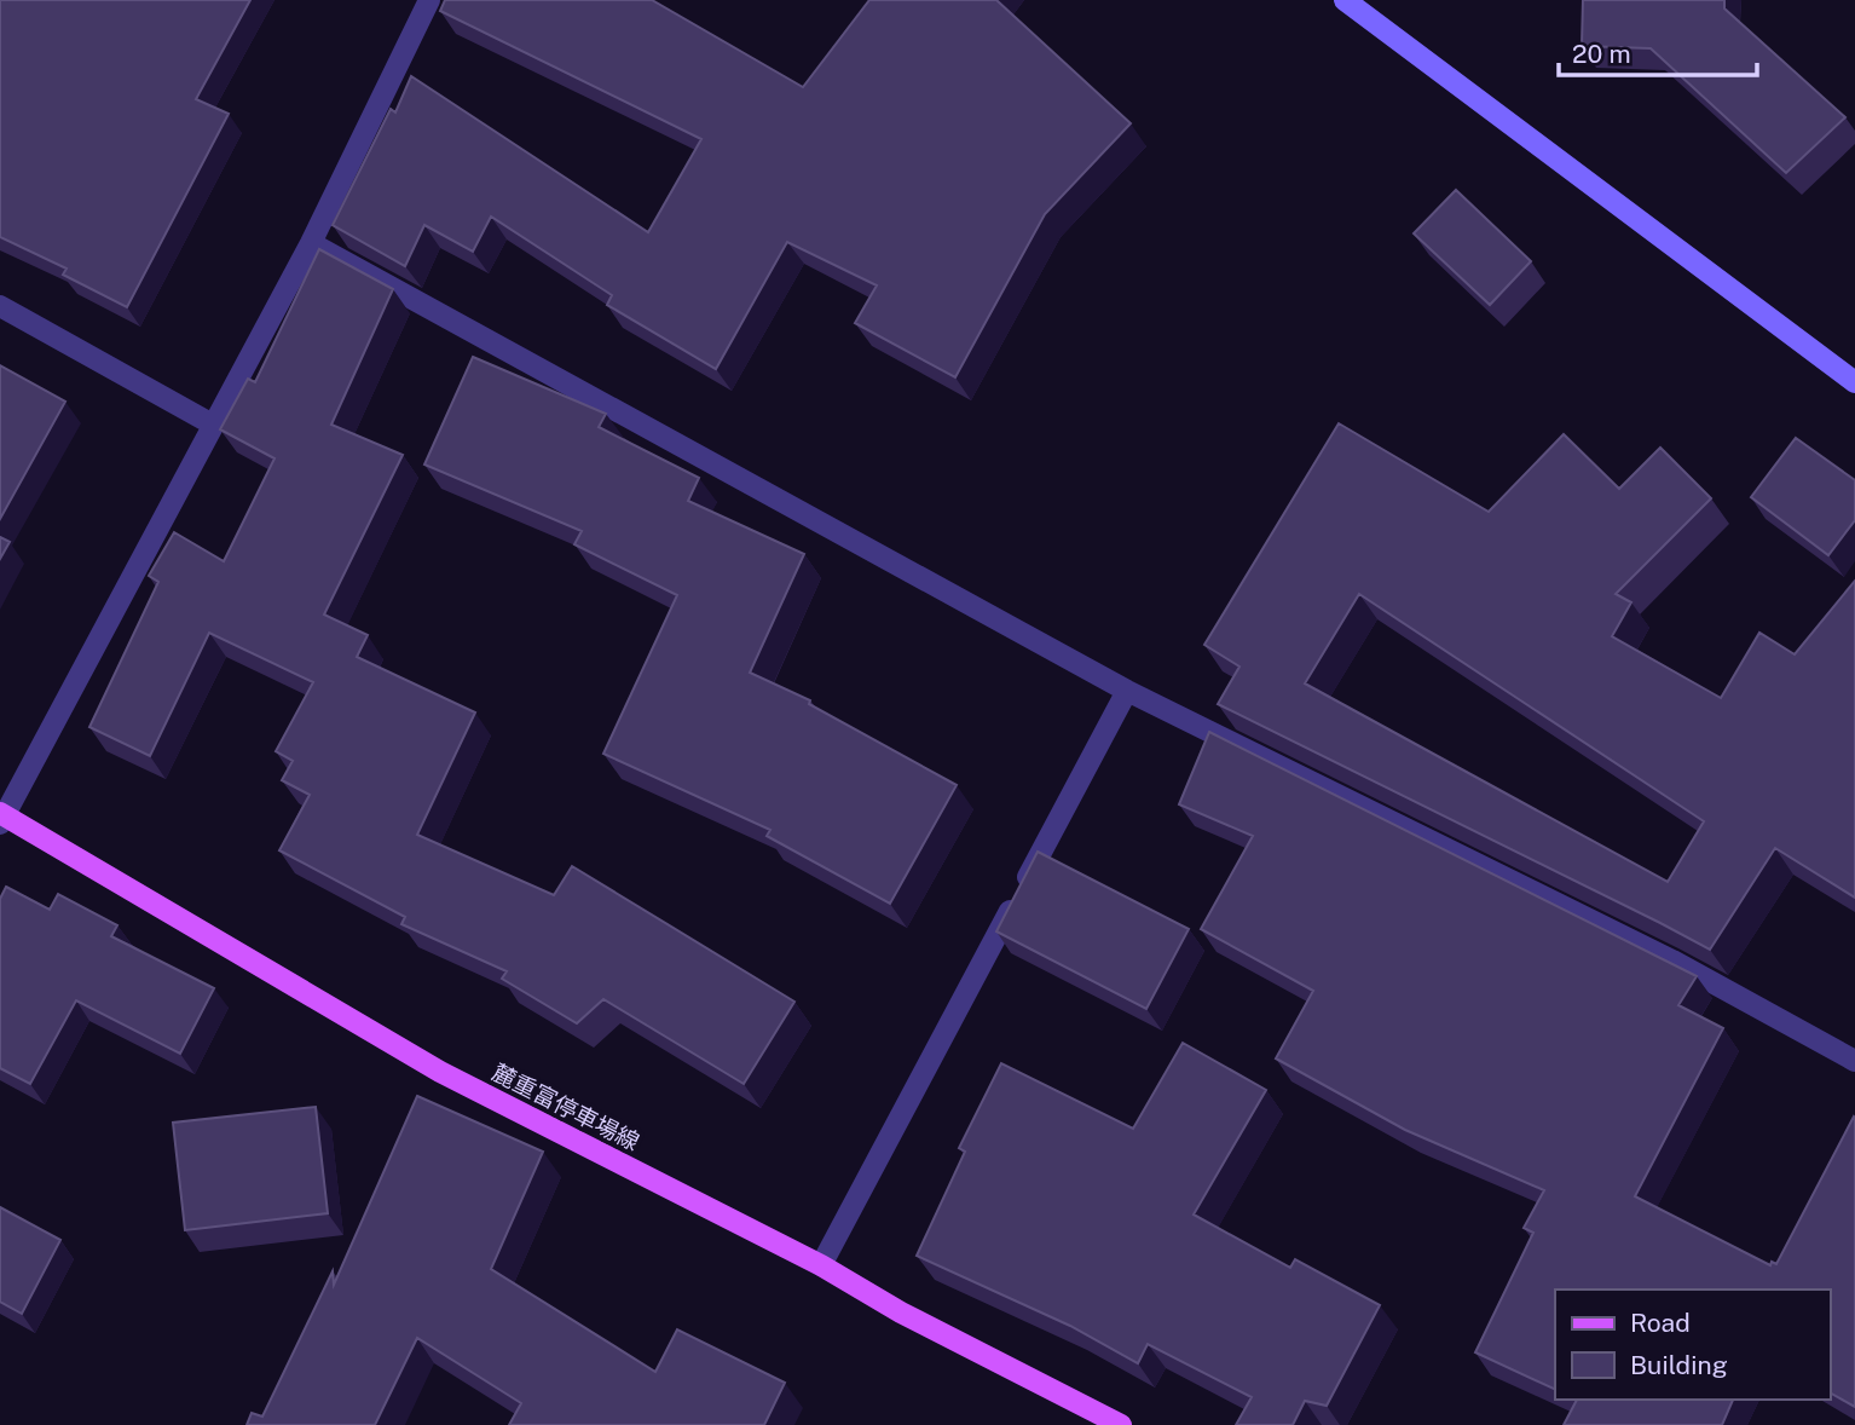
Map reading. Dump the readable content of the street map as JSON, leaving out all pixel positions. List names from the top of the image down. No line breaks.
{"streets":{"main road":["麓重富停車場線"]},"legend":["Road","Building"],"scale_bar":"20 m"}
